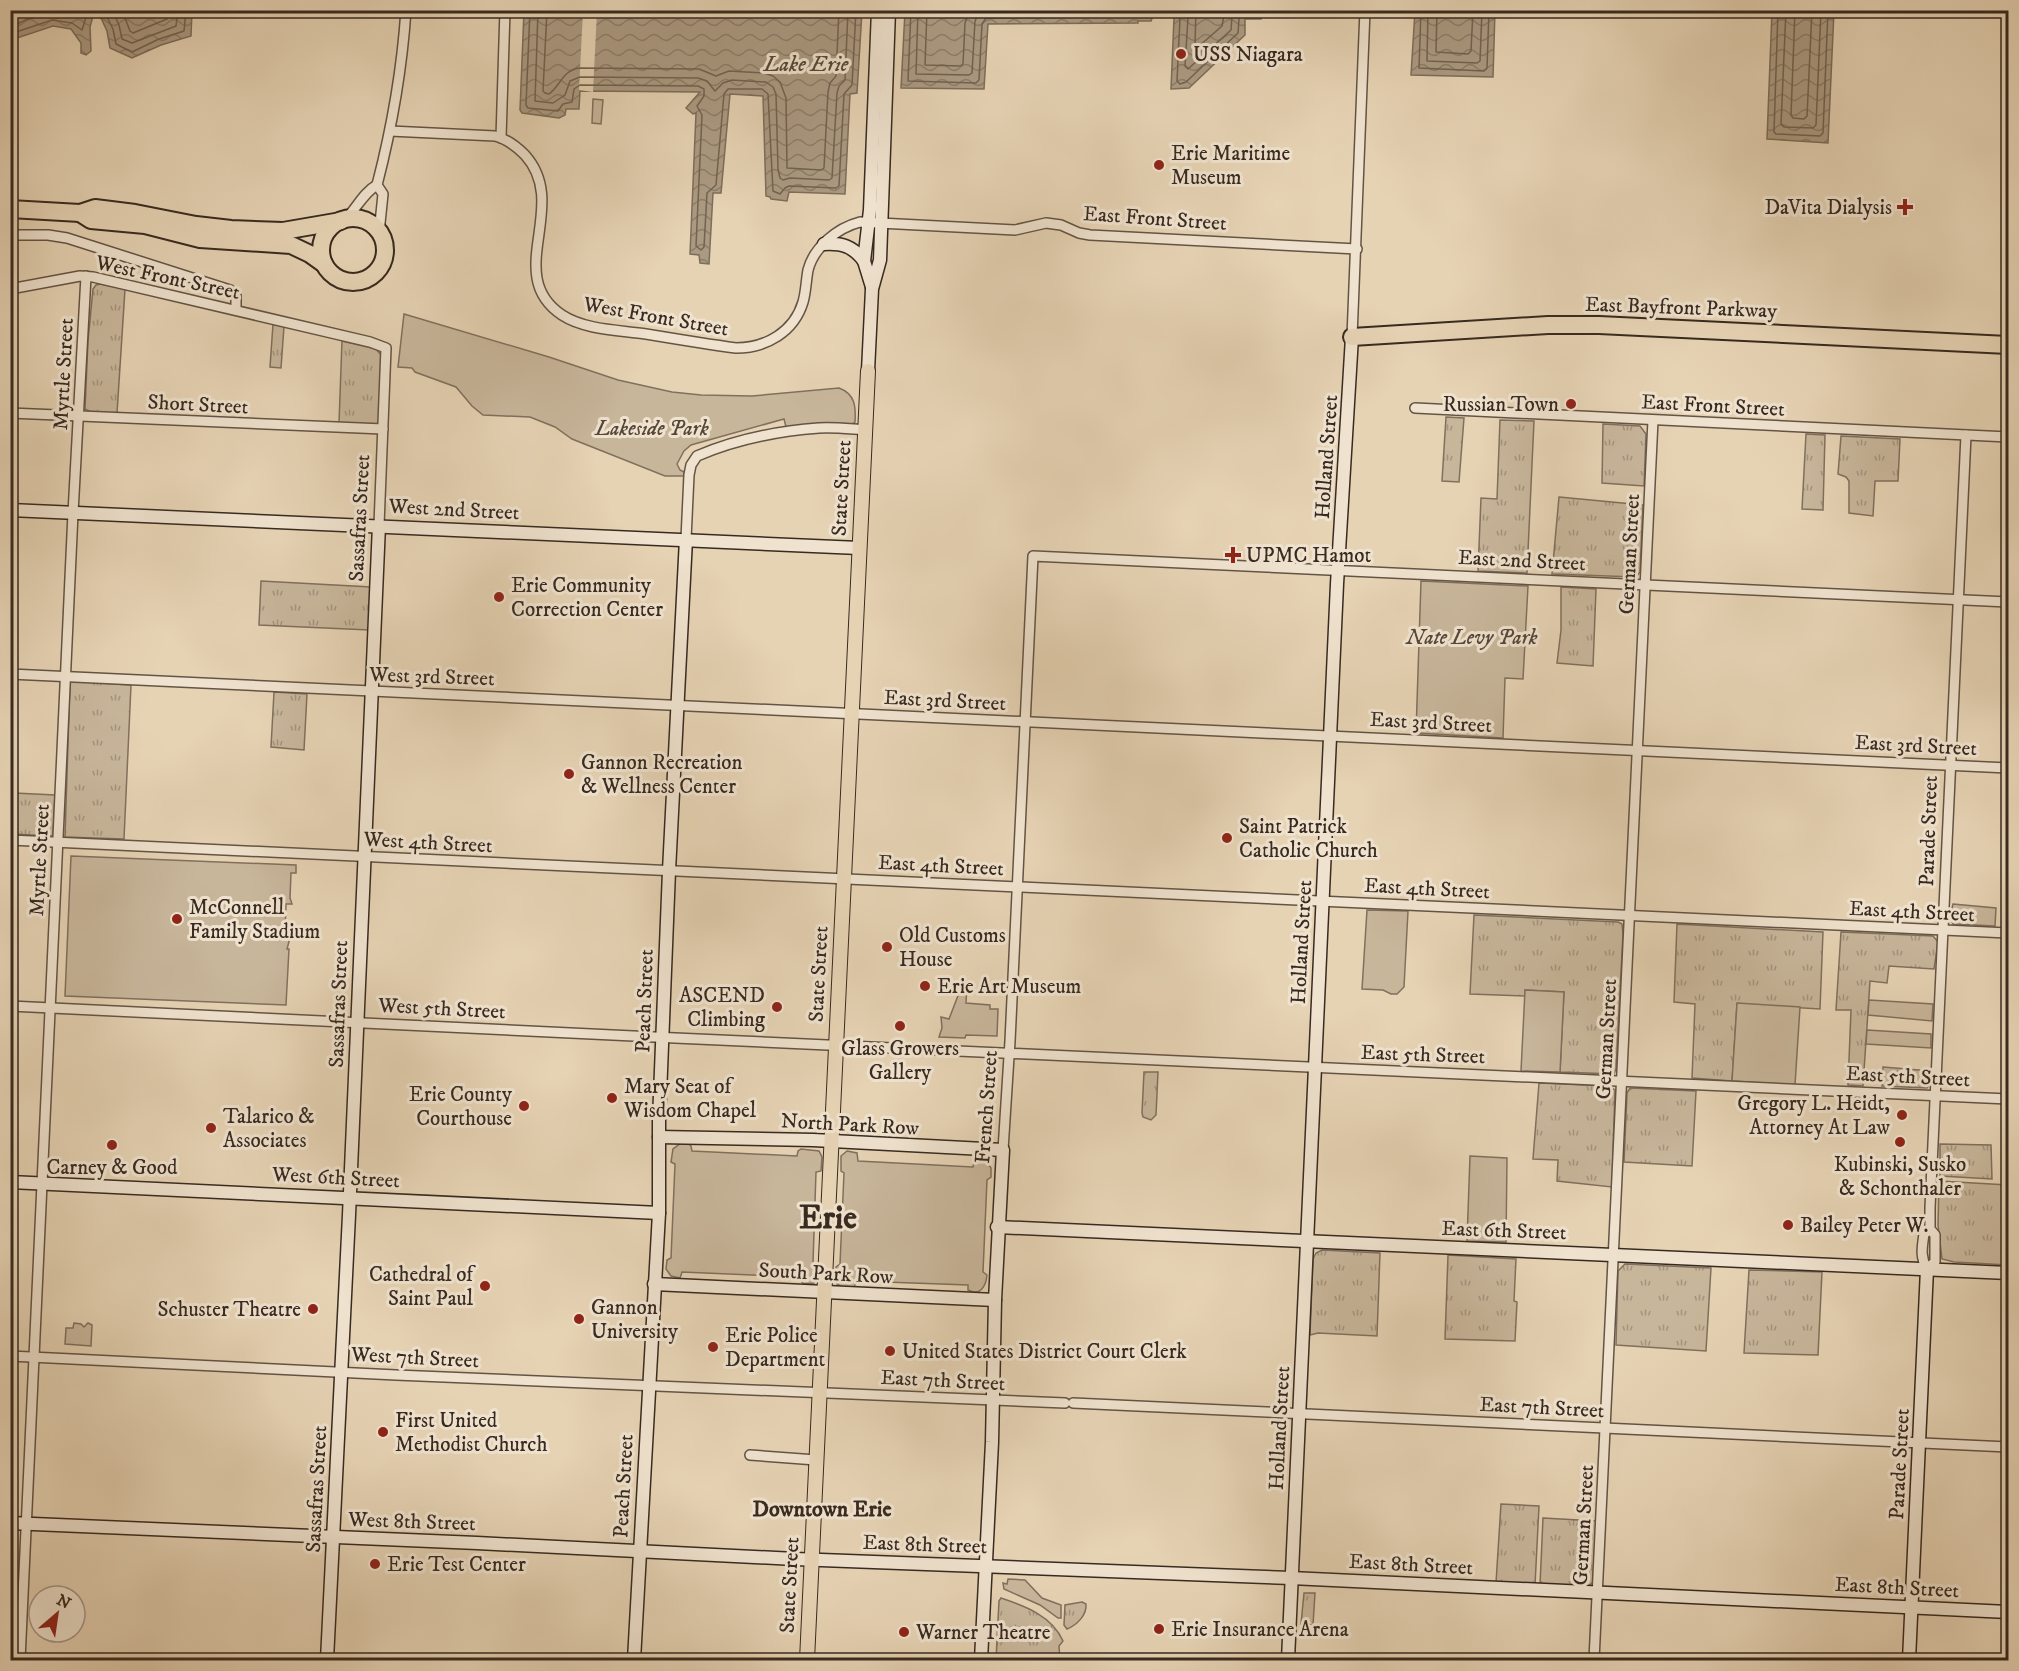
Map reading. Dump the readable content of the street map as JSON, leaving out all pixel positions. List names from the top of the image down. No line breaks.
{"streets":{"highway":["East Bayfront Parkway"],"main road":["State Street"],"street":["East Front Street","West Front Street","Myrtle Street","Short Street","Holland Street","West 2nd Street","Sassafras Street","German Street","East 2nd Street","West 3rd Street","East 3rd Street","Parade Street","West 4th Street","East 4th Street","Peach Street","West 5th Street","East 5th Street","French Street","North Park Row","West 6th Street","East 6th Street","South Park Row","West 7th Street","East 7th Street","West 8th Street","East 8th Street"]},"crossings":[["East Front Street","West Front Street"],["East Front Street","Holland Street"],["East Front Street","State Street"],["East Front Street","German Street"],["East Front Street","Parade Street"],["West Front Street","Myrtle Street"],["West Front Street","State Street"],["West Front Street","Sassafras Street"],["East Bayfront Parkway","Holland Street"],["Myrtle Street","Short Street"],["Myrtle Street","West 2nd Street"],["Myrtle Street","West 3rd Street"],["Myrtle Street","West 4th Street"],["Myrtle Street","West 5th Street"],["Myrtle Street","West 6th Street"],["Myrtle Street","West 7th Street"],["Myrtle Street","West 8th Street"],["Short Street","Sassafras Street"],["Holland Street","East 2nd Street"],["Holland Street","East 3rd Street"],["Holland Street","East 4th Street"],["Holland Street","East 5th Street"],["Holland Street","East 6th Street"],["Holland Street","East 7th Street"],["Holland Street","East 8th Street"],["State Street","West 2nd Street"],["State Street","West 3rd Street"],["State Street","East 3rd Street"],["State Street","West 4th Street"],["State Street","East 4th Street"],["State Street","Peach Street"],["State Street","West 5th Street"],["State Street","East 5th Street"],["State Street","North Park Row"],["State Street","South Park Row"],["State Street","West 7th Street"],["State Street","East 7th Street"],["State Street","West 8th Street"],["State Street","East 8th Street"],["West 2nd Street","Sassafras Street"],["West 2nd Street","Peach Street"],["Sassafras Street","West 3rd Street"],["Sassafras Street","West 4th Street"],["Sassafras Street","West 5th Street"],["Sassafras Street","West 6th Street"],["Sassafras Street","West 7th Street"],["Sassafras Street","West 8th Street"],["German Street","East 2nd Street"],["German Street","East 3rd Street"],["German Street","East 4th Street"],["German Street","East 5th Street"],["German Street","East 6th Street"],["German Street","East 7th Street"],["German Street","East 8th Street"],["East 2nd Street","Parade Street"],["East 2nd Street","French Street"],["West 3rd Street","East 3rd Street"],["West 3rd Street","Peach Street"],["East 3rd Street","Parade Street"],["East 3rd Street","French Street"],["Parade Street","East 4th Street"],["Parade Street","East 5th Street"],["Parade Street","East 6th Street"],["Parade Street","East 7th Street"],["Parade Street","East 8th Street"],["West 4th Street","East 4th Street"],["West 4th Street","Peach Street"],["East 4th Street","French Street"],["Peach Street","West 5th Street"],["Peach Street","North Park Row"],["Peach Street","West 6th Street"],["Peach Street","South Park Row"],["Peach Street","West 7th Street"],["Peach Street","West 8th Street"],["West 5th Street","East 5th Street"],["East 5th Street","French Street"],["French Street","North Park Row"],["French Street","East 6th Street"],["French Street","South Park Row"],["French Street","East 7th Street"],["French Street","East 8th Street"],["West 7th Street","East 7th Street"],["West 8th Street","East 8th Street"]],"districts":["Erie","Downtown Erie"],"water":["Lake Erie"],"parks":["Lakeside Park","Nate Levy Park"],"places":{"other":["USS Niagara","Erie Maritime Museum","Russian Town","Erie Community Correction Center","Gannon Recreation & Wellness Center","Saint Patrick Catholic Church","McConnell Family Stadium","Old Customs House","Erie Art Museum","ASCEND Climbing","Glass Growers Gallery","Mary Seat of Wisdom Chapel","Erie County Courthouse","Gregory L. Heidt, Attorney At Law","Talarico & Associates","Kubinski, Susko & Schonthaler","Carney & Good","Bailey Peter W.","Cathedral of Saint Paul","Schuster Theatre","Gannon University","Erie Police Department","United States District Court Clerk","First United Methodist Church","Erie Test Center","Erie Insurance Arena","Warner Theatre"],"health":["DaVita Dialysis","UPMC Hamot"]},"north":"top right"}
